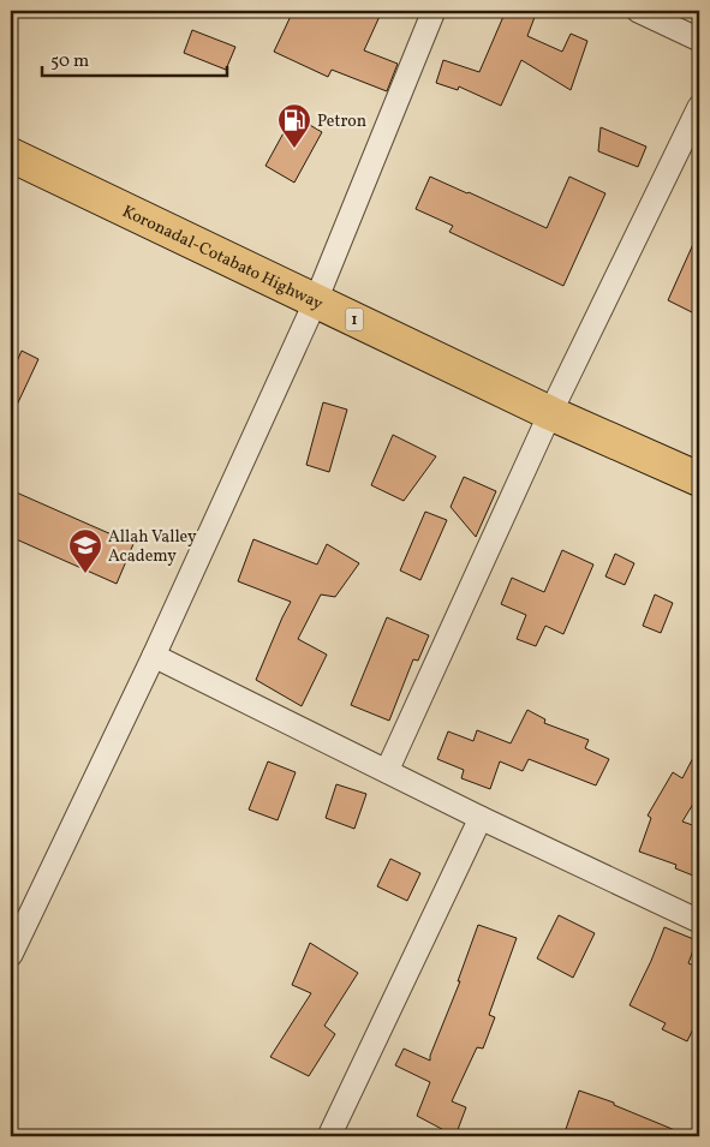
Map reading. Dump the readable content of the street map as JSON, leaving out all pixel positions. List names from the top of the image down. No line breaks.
{"streets":{"highway":["Koronadal-Cotabato Highway","1"]},"places":{"fuel station":["Petron"],"school or university":["Allah Valley Academy"]},"scale_bar":"50 m"}
